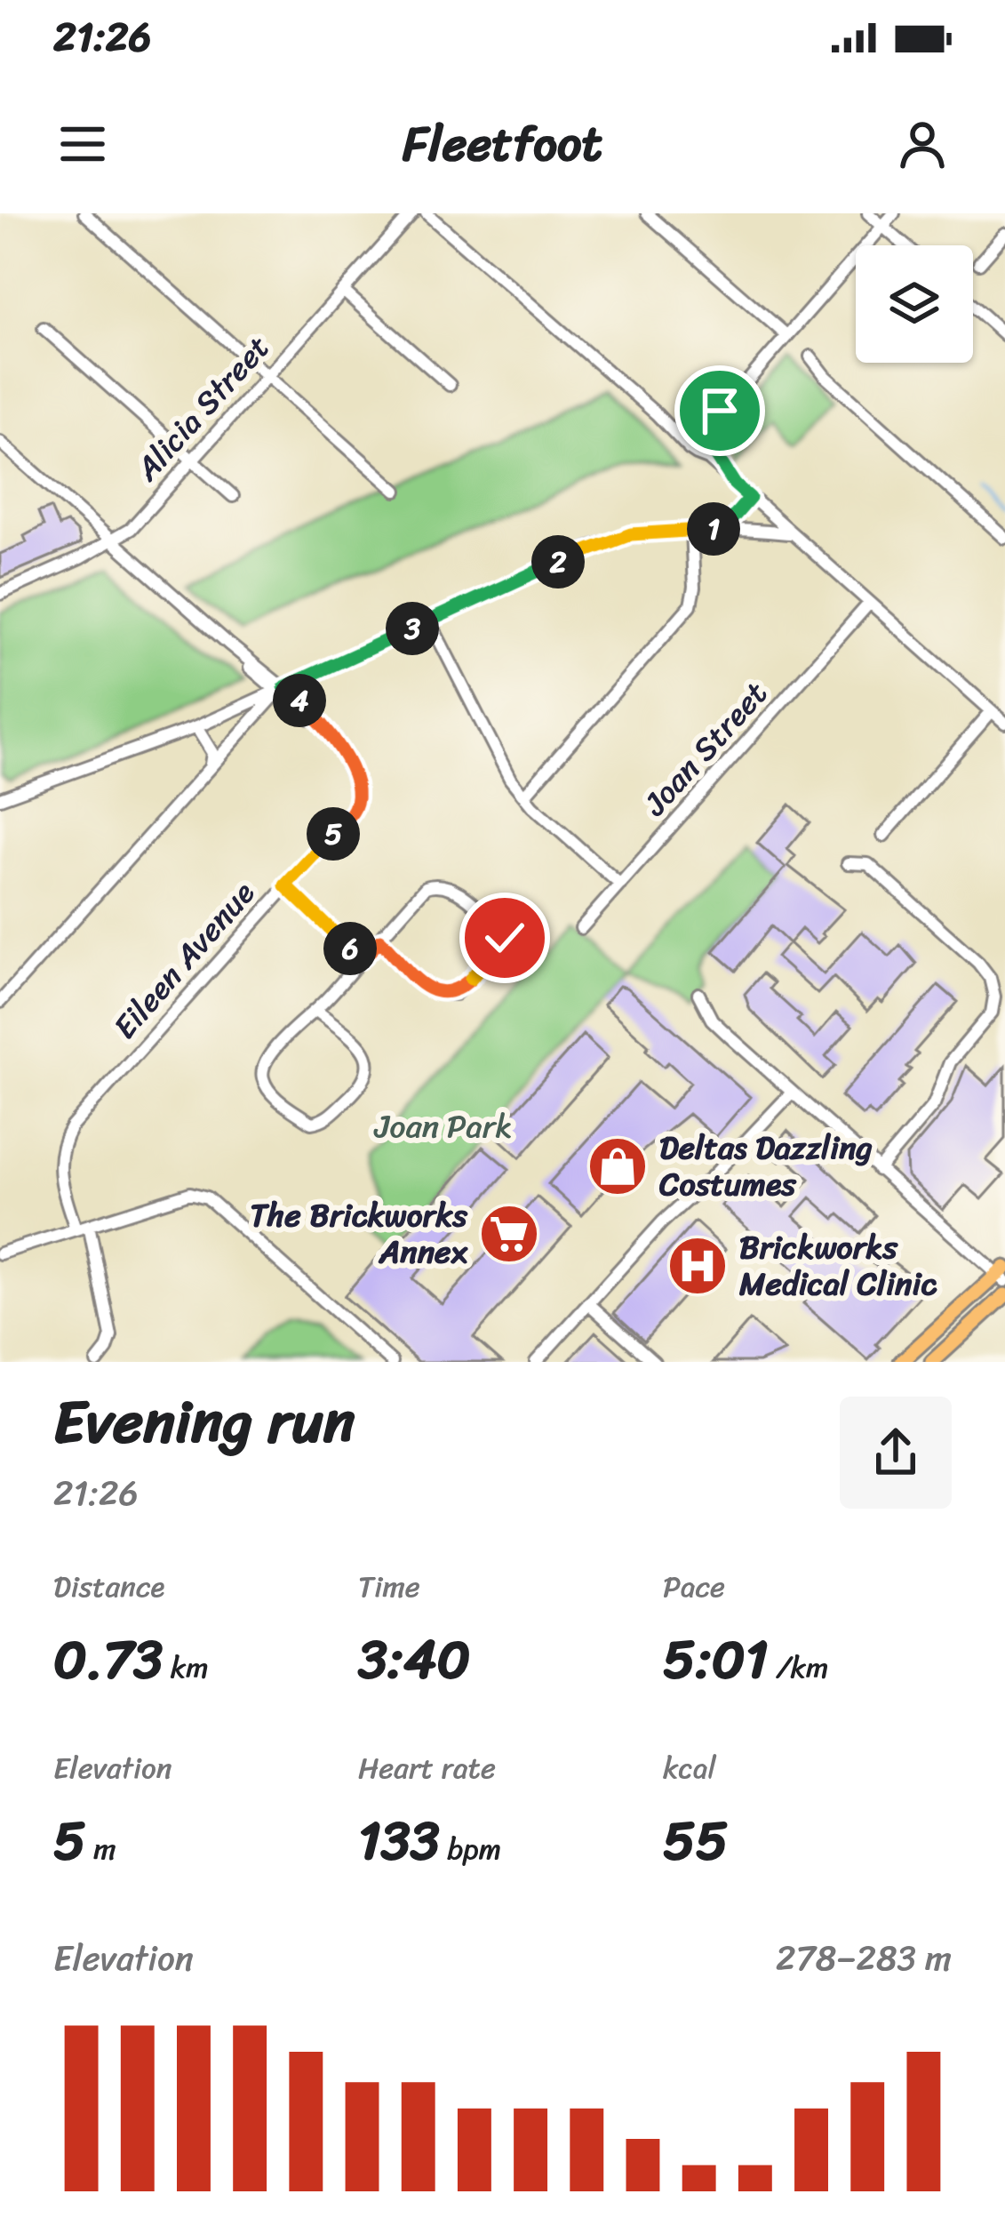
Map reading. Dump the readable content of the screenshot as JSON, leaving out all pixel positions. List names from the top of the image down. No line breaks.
{"streets":{"street":["Alicia Street","Joan Street","Eileen Avenue"]},"parks":["Joan Park"],"places":{"shop":["Deltas Dazzling Costumes"],"supermarket":["The Brickworks Annex"],"hospital":["Brickworks Medical Clinic"]},"page":{"status":"21:26","header":"Fleetfoot","pins":["1","2","3","4","5","6"],"heading":["Evening run","21:26"],"stats":[["Distance","0.73 km"],["Time","3:40"],["Pace","5:01 /km"],["Elevation","5 m"],["Heart rate","133 bpm"],["kcal","55"]],"chart":["Elevation","278–283 m"]}}
